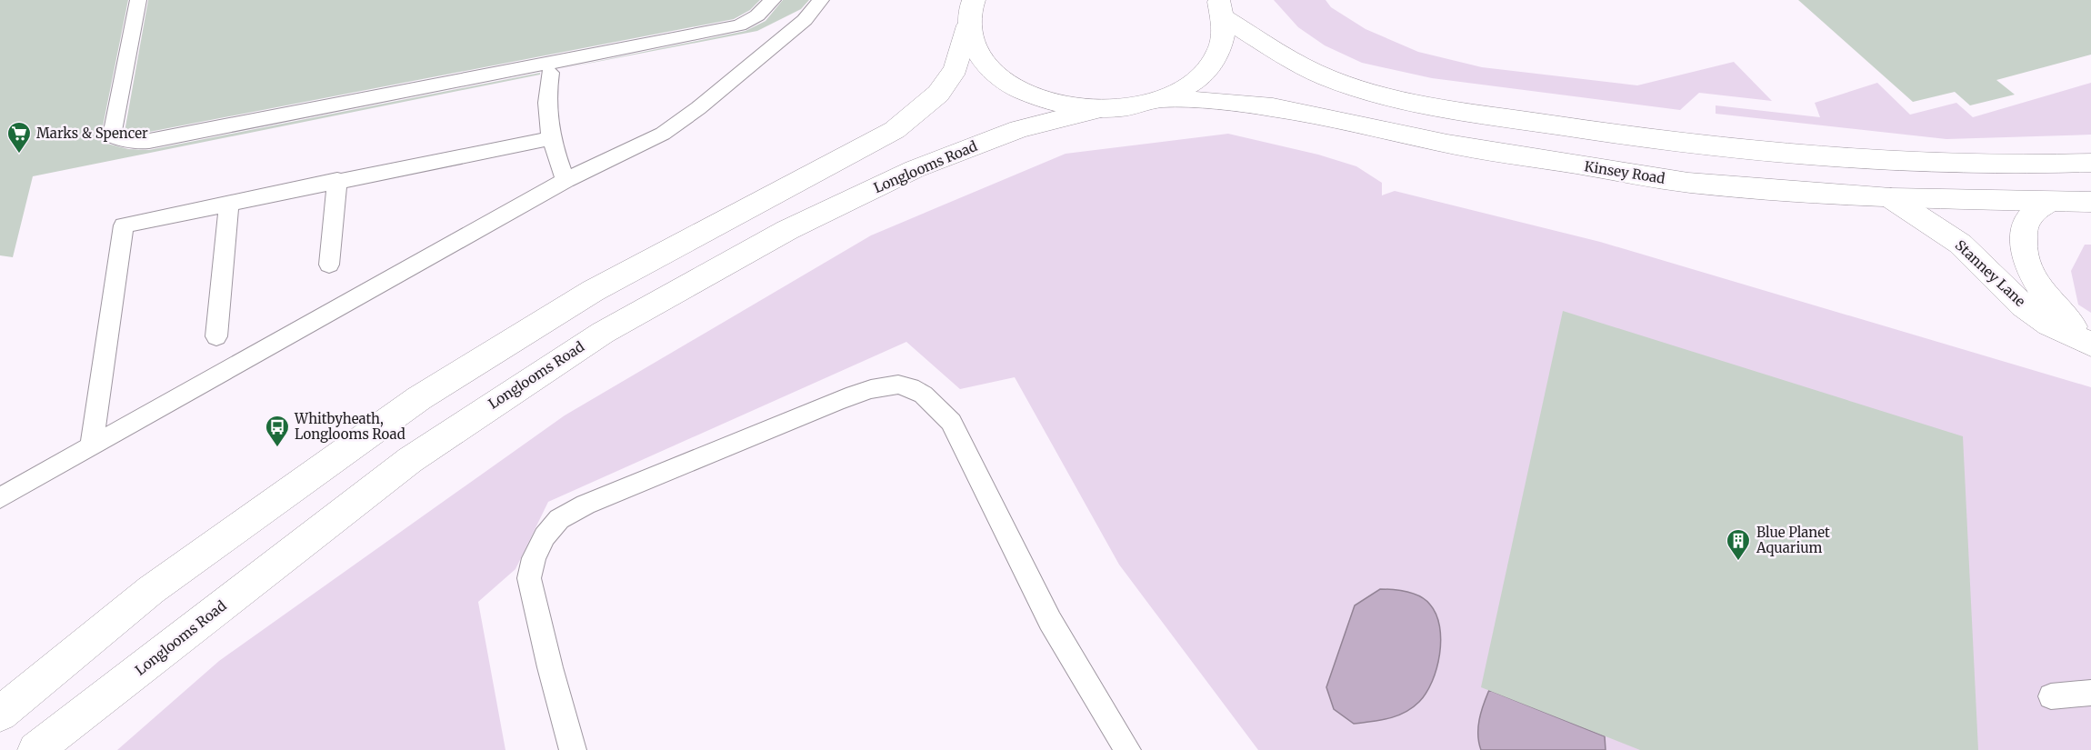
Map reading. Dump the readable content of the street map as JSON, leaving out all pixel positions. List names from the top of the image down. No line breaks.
{"streets":{"street":["Longlooms Road","Kinsey Road","Stanney Lane"]},"crossings":[["Kinsey Road","Stanney Lane"]],"places":{"supermarket":["Marks & Spencer"],"bus stop":["Whitbyheath, Longlooms Road"],"building":["Blue Planet Aquarium"]}}
